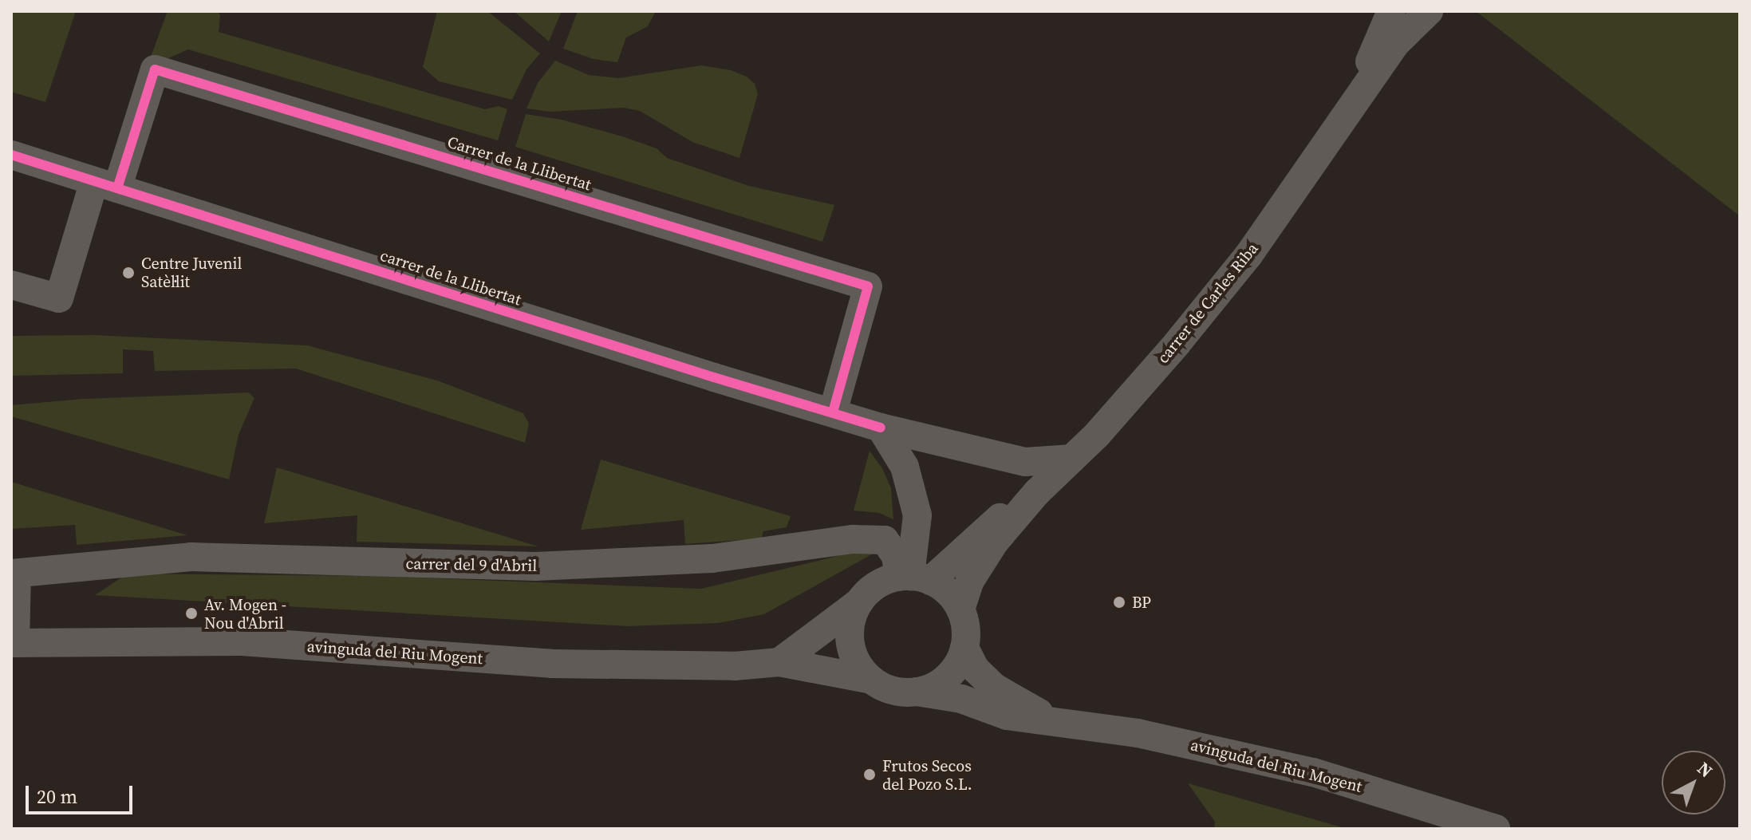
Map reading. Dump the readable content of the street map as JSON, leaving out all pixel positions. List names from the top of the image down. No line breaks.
{"streets":{"street":["Carrer de la Llibertat","carrer de la Llibertat","carrer de Carles Riba","carrer del 9 d'Abril","avinguda del Riu Mogent"]},"crossings":[["Carrer de la Llibertat","carrer de la Llibertat"],["carrer de la Llibertat","carrer de Carles Riba"],["carrer de Carles Riba","carrer del 9 d'Abril"],["carrer de Carles Riba","avinguda del Riu Mogent"],["carrer del 9 d'Abril","avinguda del Riu Mogent"]],"places":["Centre Juvenil Satèl·lit","BP","Av. Mogen - Nou d'Abril","Frutos Secos del Pozo S.L."],"scale_bar":"20 m","north":"top right"}
